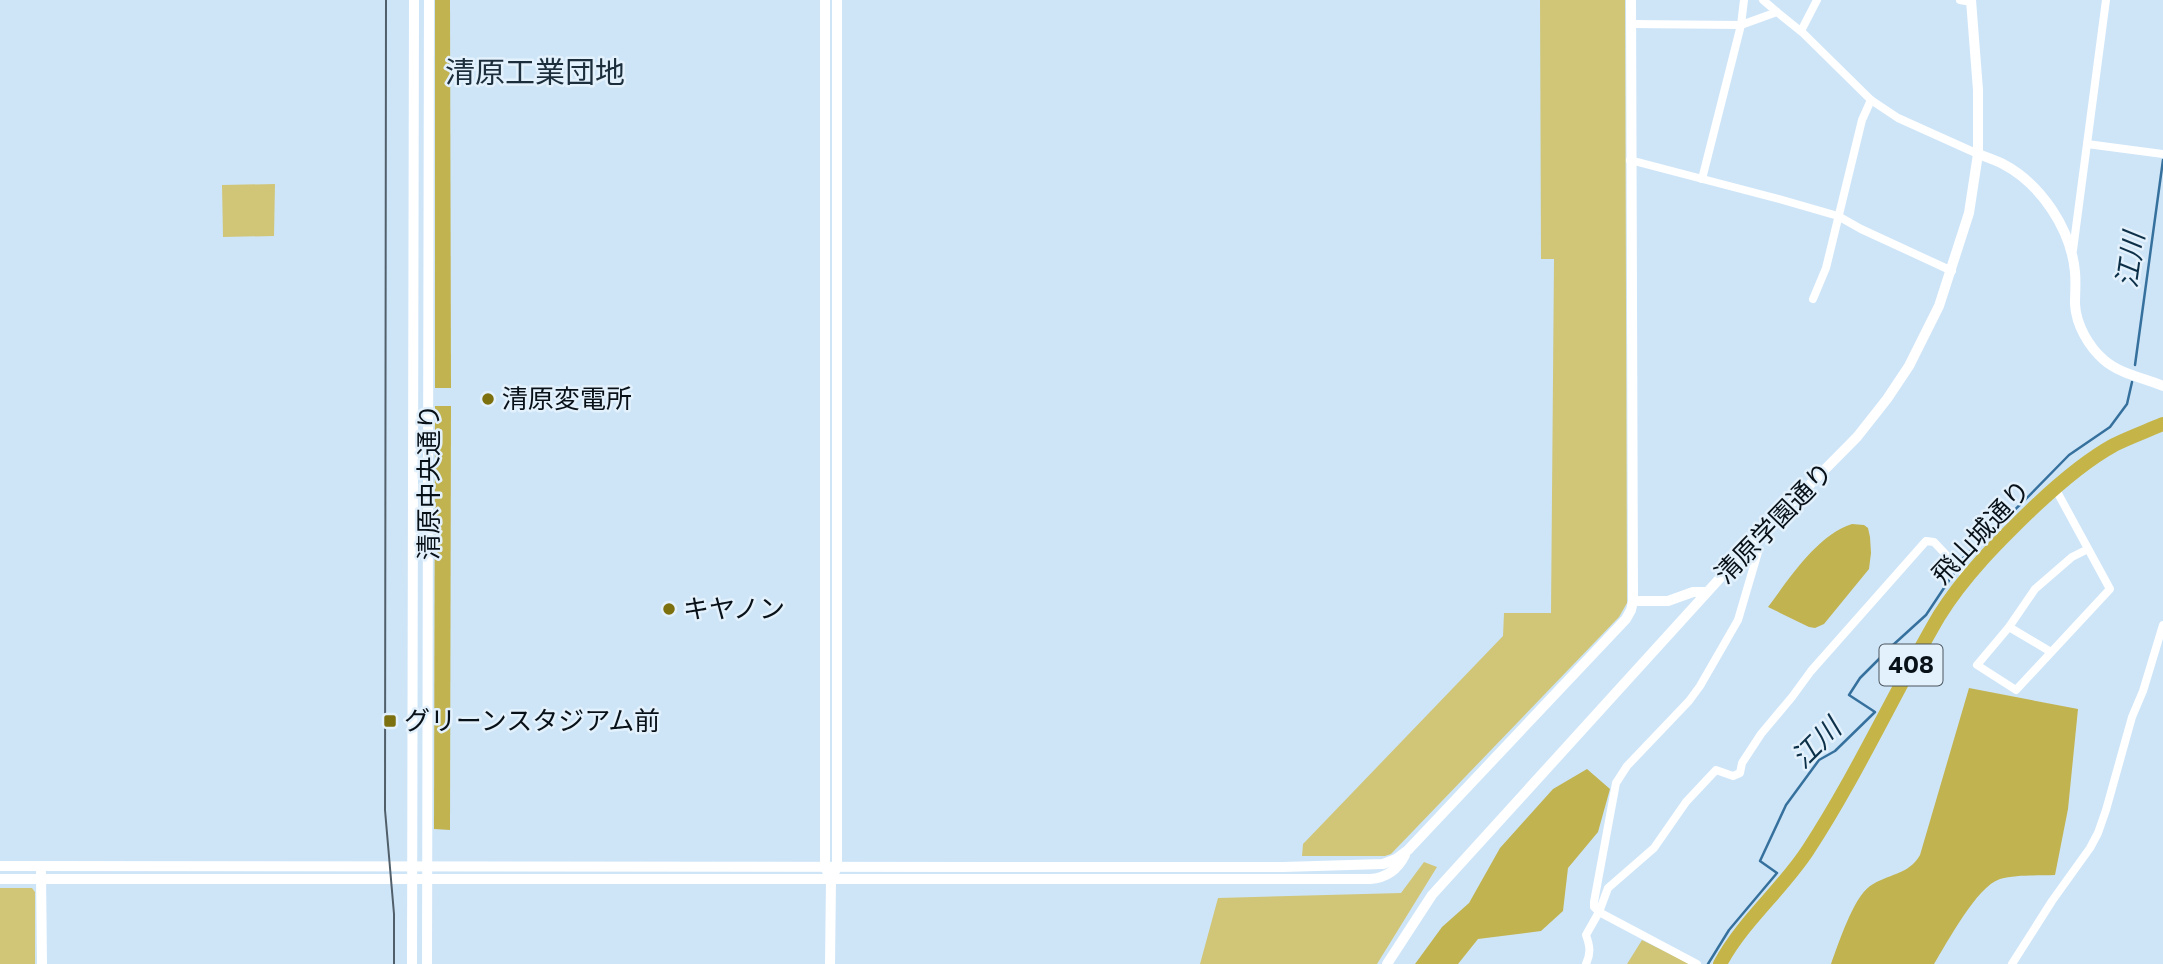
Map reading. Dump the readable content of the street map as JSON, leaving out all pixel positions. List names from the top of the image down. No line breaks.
{"streets":{"highway":["飛山城通り","408"],"street":["清原中央通り","清原学園通り"]},"districts":["清原工業団地"],"water":["江川"],"places":{"other":["清原変電所","キヤノン"],"transit":["グリーンスタジアム前"]}}
